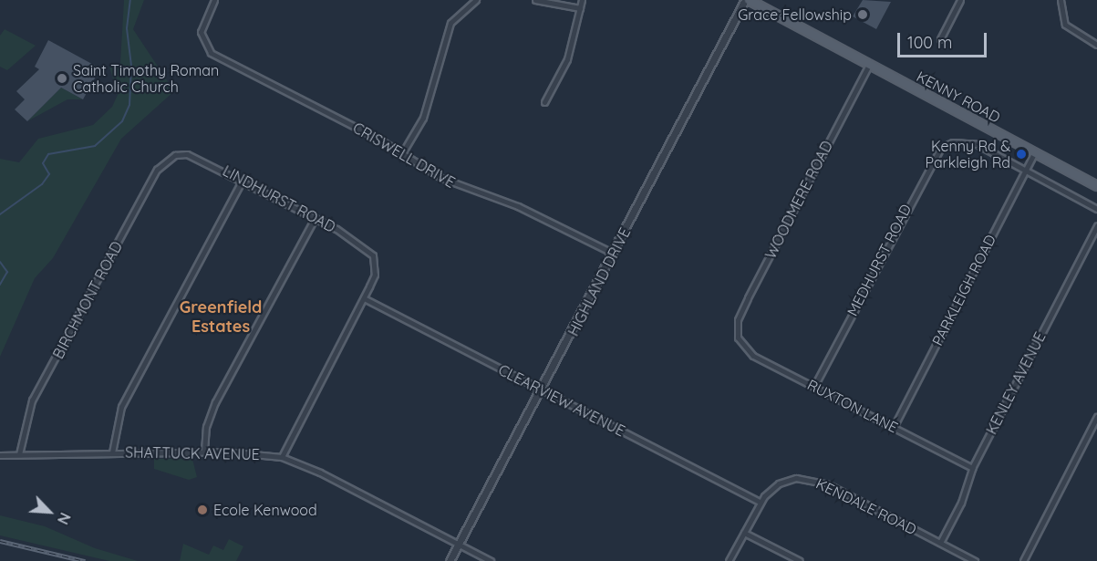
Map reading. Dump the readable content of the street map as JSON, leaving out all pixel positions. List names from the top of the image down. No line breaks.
{"streets":{"main road":["KENNY ROAD"],"street":["CRISWELL DRIVE","LINDHURST ROAD","WOODMERE ROAD","MEDHURST ROAD","HIGHLAND DRIVE","PARKLEIGH ROAD","BIRCHMONT ROAD","KENLEY AVENUE","CLEARVIEW AVENUE","RUXTON LANE","SHATTUCK AVENUE","KENDALE ROAD"]},"crossings":[["KENNY ROAD","WOODMERE ROAD"],["KENNY ROAD","PARKLEIGH ROAD"],["CRISWELL DRIVE","HIGHLAND DRIVE"],["LINDHURST ROAD","BIRCHMONT ROAD"],["LINDHURST ROAD","CLEARVIEW AVENUE"],["WOODMERE ROAD","RUXTON LANE"],["MEDHURST ROAD","PARKLEIGH ROAD"],["MEDHURST ROAD","RUXTON LANE"],["HIGHLAND DRIVE","CLEARVIEW AVENUE"],["HIGHLAND DRIVE","SHATTUCK AVENUE"],["PARKLEIGH ROAD","RUXTON LANE"],["BIRCHMONT ROAD","SHATTUCK AVENUE"],["KENLEY AVENUE","RUXTON LANE"],["KENLEY AVENUE","KENDALE ROAD"],["CLEARVIEW AVENUE","KENDALE ROAD"]],"districts":["Greenfield Estates"],"places":["Grace Fellowship","Saint Timothy Roman Catholic Church","Kenny Rd & Parkleigh Rd","Ecole Kenwood"],"scale_bar":"100 m","north":"bottom right"}
